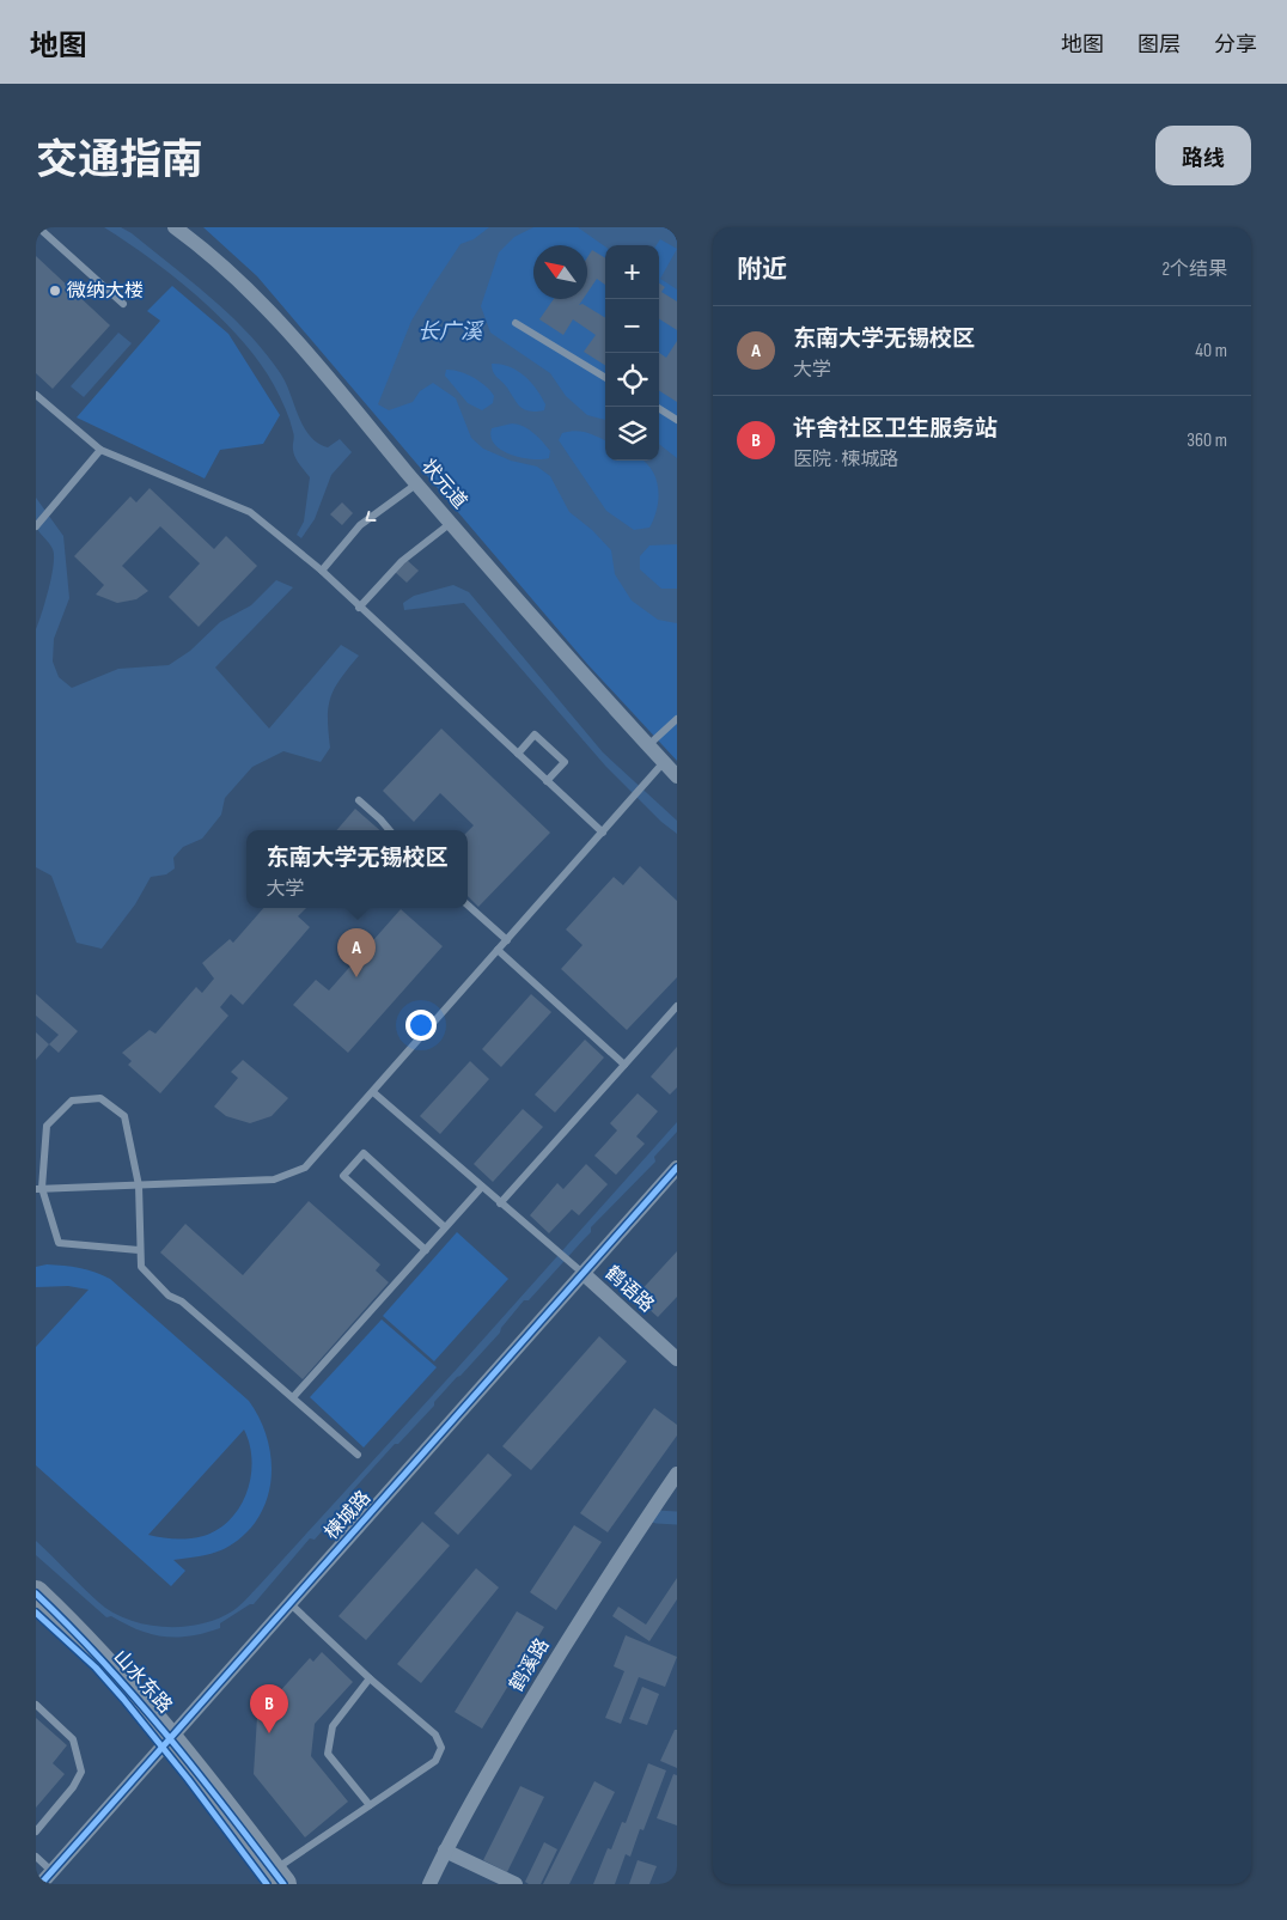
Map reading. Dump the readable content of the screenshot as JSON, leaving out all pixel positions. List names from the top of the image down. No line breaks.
{"streets":{"highway":["山水东路"],"street":["状元道","鹤语路","楝城路","鹤溪路"]},"crossings":[["鹤语路","楝城路"],["楝城路","山水东路"]],"water":["长广溪"],"places":["微纳大楼"],"north":"top left","page":{"header":"地图","nav":["地图","图层","分享"],"title":"交通指南","buttons":"路线","heading":["附近","2个结果"],"map_buttons":["+","−"],"list":[{"mark":"A","name":"东南大学无锡校区","note":"大学","value":"40 m"},{"mark":"B","name":"许舍社区卫生服务站","note":"医院 · 楝城路","value":"360 m"}],"popup":["东南大学无锡校区","大学"],"pins":["A","B"]}}
